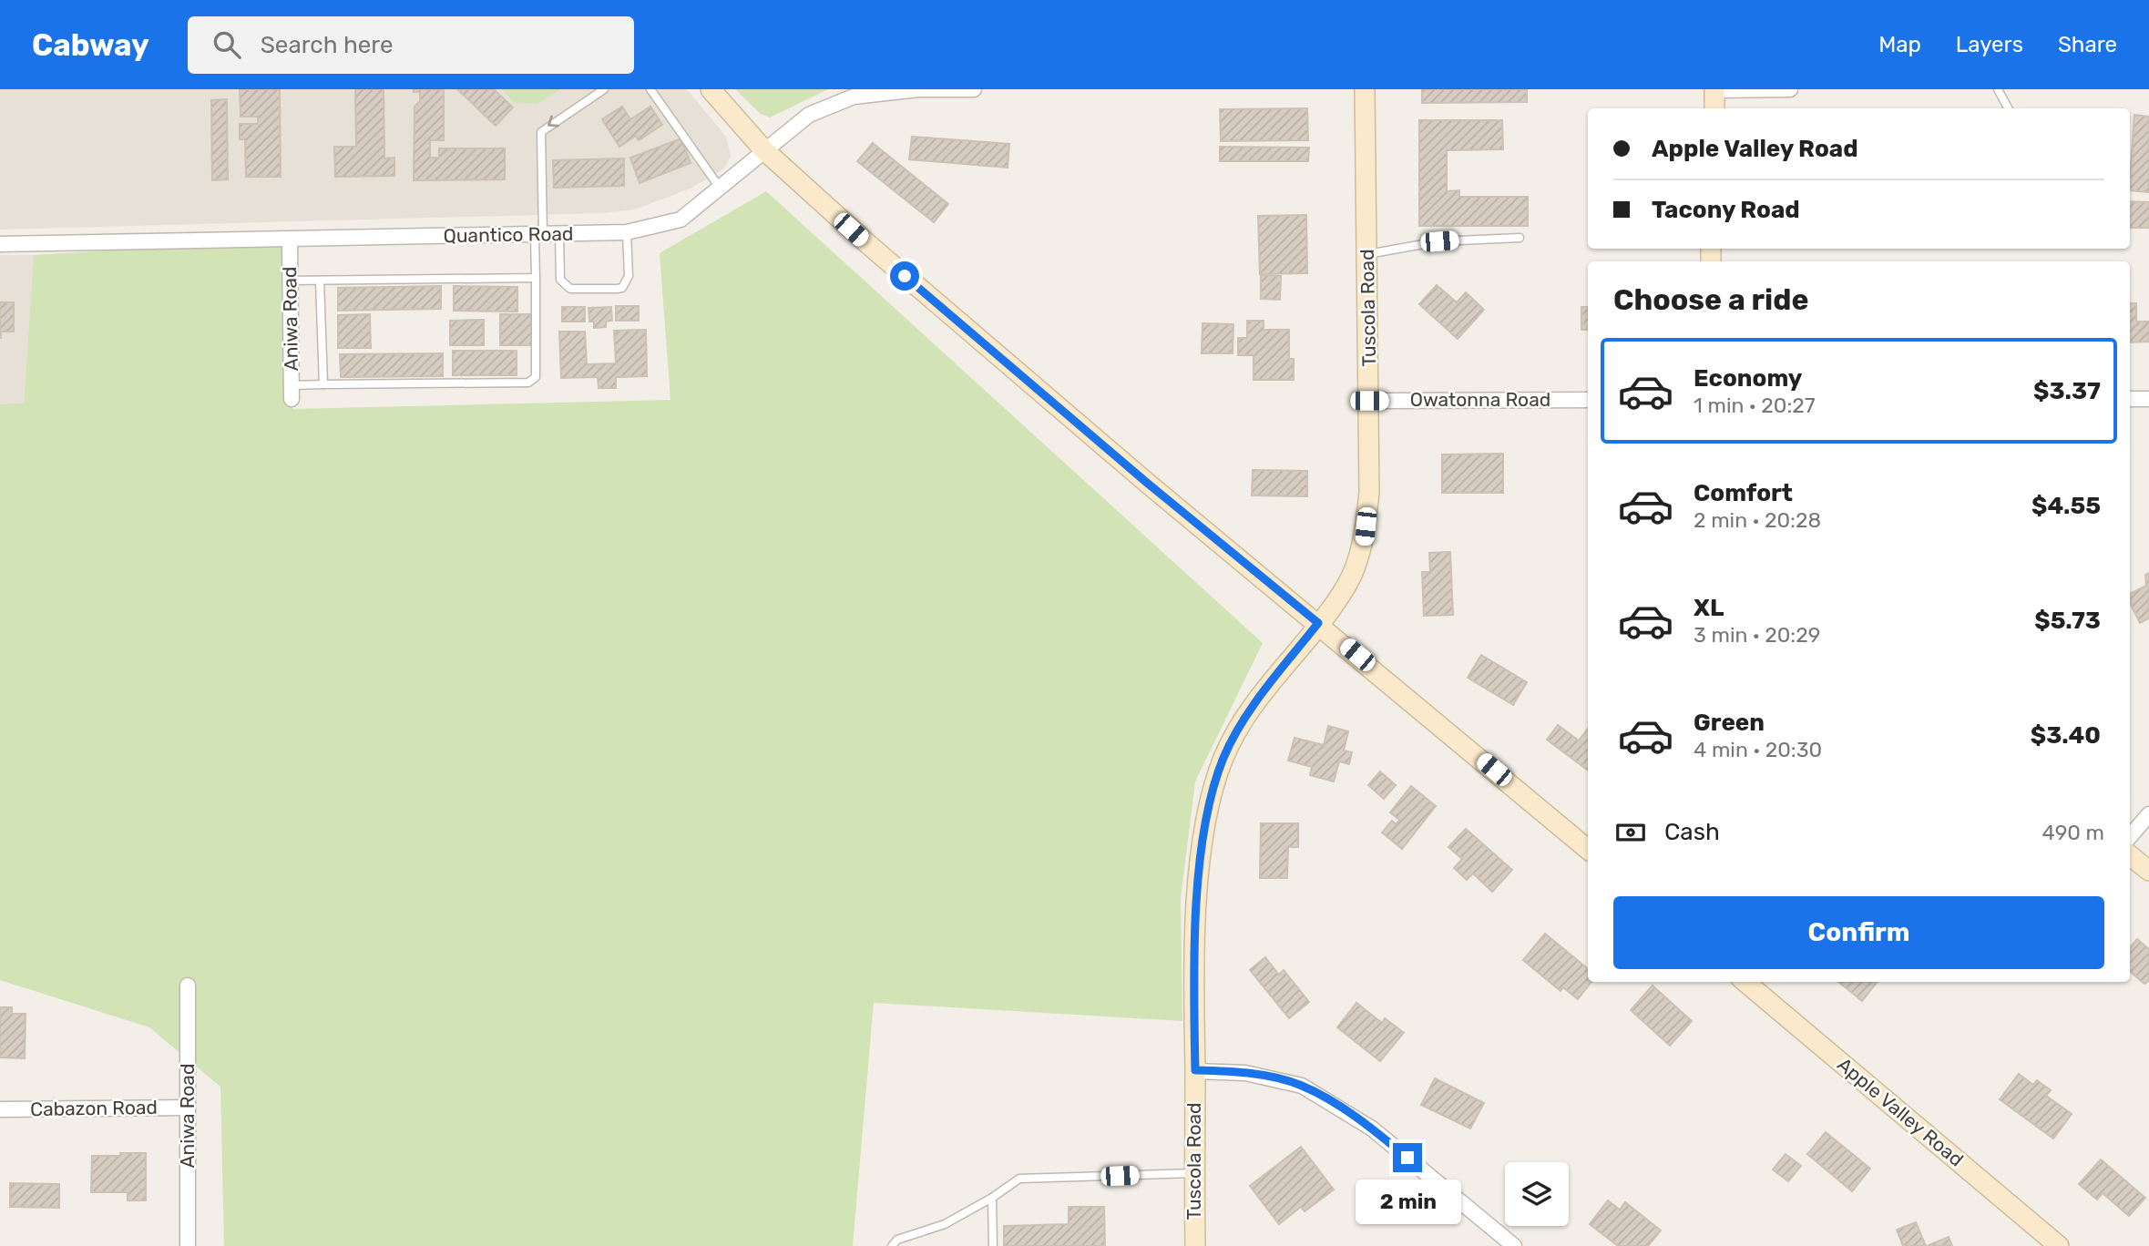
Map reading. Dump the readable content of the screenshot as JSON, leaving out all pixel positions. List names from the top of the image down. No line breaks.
{"streets":{"main road":["Tuscola Road","Apple Valley Road"],"street":["Quantico Road","Aniwa Road","Owatonna Road","Cabazon Road"]},"crossings":[["Quantico Road","Aniwa Road"],["Tuscola Road","Owatonna Road"],["Aniwa Road","Cabazon Road"]],"page":{"header":"Cabway","search":"Search here","nav":["Map","Layers","Share"],"banner":["Apple Valley Road","Tacony Road"],"heading":"Choose a ride","list":[{"name":"Economy","note":"1 min · 20:27","value":"$3.37"},{"name":"Comfort","note":"2 min · 20:28","value":"$4.55"},{"name":"XL","note":"3 min · 20:29","value":"$5.73"},{"name":"Green","note":"4 min · 20:30","value":"$3.40"}],"pay":["Cash","490 m"],"buttons":"Confirm","bubble":"2 min"}}
